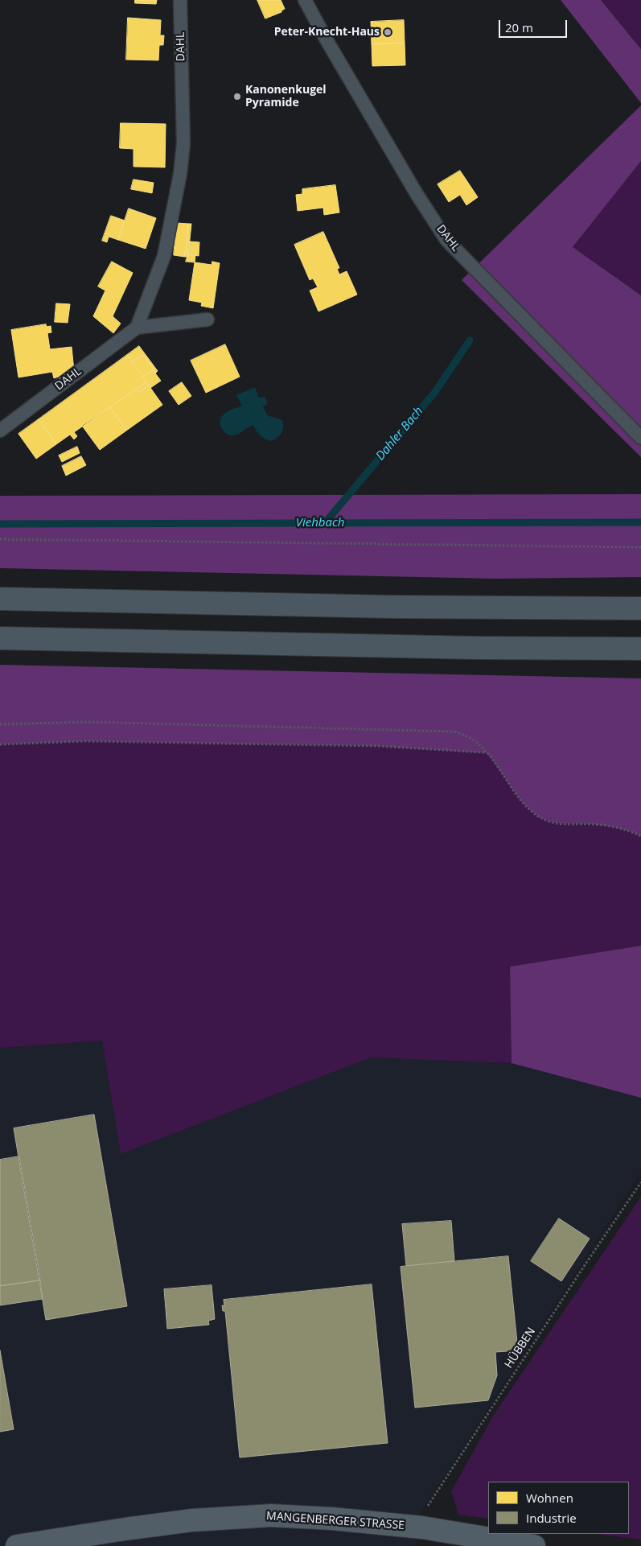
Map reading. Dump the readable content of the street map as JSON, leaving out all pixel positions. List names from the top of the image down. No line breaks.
{"streets":{"main road":["MANGENBERGER STRASSE"],"lane":["DAHL"],"path":["HÜBBEN"]},"crossings":[["HÜBBEN","MANGENBERGER STRASSE"]],"water":["Dahler Bach","Viehbach"],"places":["Peter-Knecht-Haus","Kanonenkugel Pyramide"],"legend":["Wohnen","Industrie"],"scale_bar":"20 m"}
